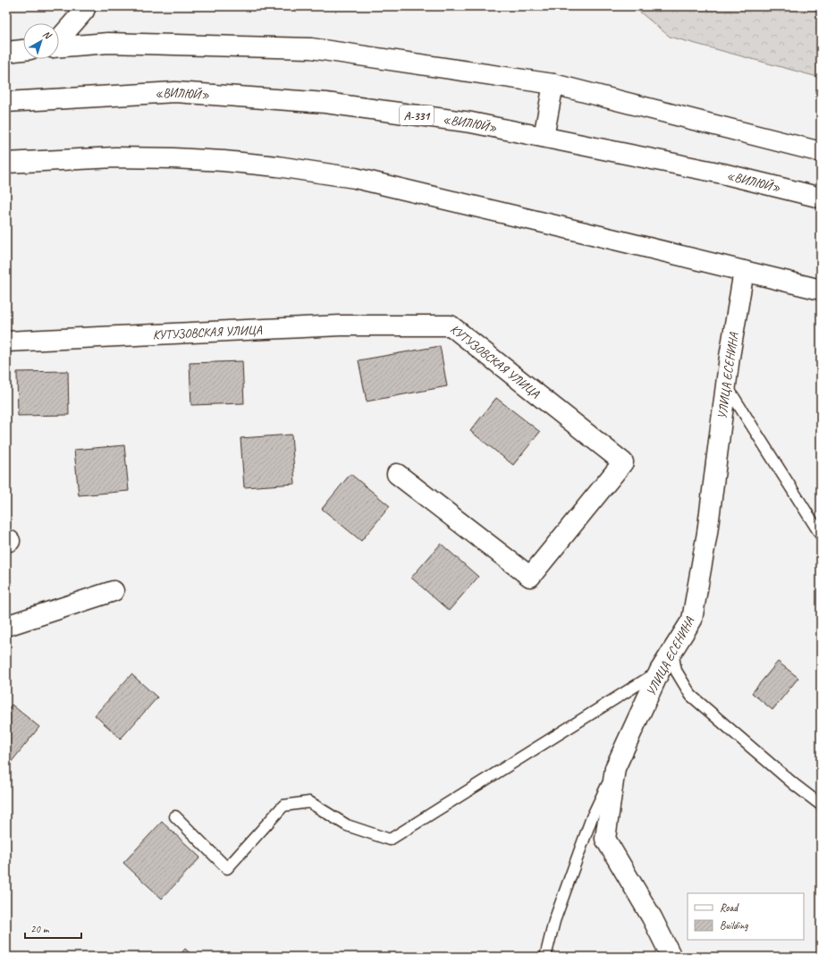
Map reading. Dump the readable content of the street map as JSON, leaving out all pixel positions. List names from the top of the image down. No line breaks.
{"streets":{"main road":["«ВИЛЮЙ»","А-331","КУТУЗОВСКАЯ УЛИЦА","УЛИЦА ЕСЕНИНА"]},"legend":["Road","Building"],"scale_bar":"20 m","north":"top right"}
